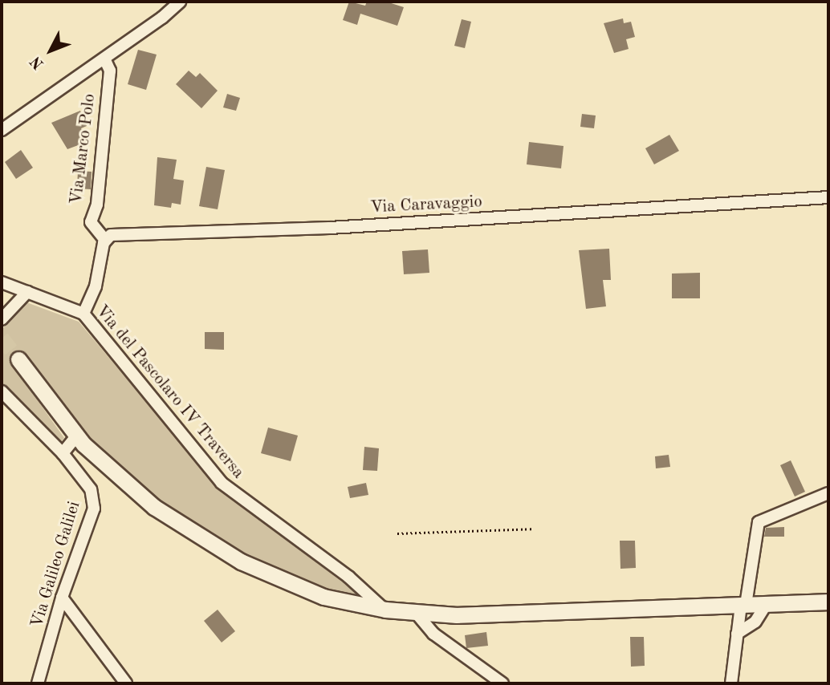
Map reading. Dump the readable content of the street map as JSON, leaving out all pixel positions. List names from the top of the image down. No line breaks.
{"streets":{"street":["Via Marco Polo","Via Caravaggio","Via del Pascolaro IV Traversa","Via Galileo Galilei"]},"crossings":[["Via Marco Polo","Via Caravaggio"]],"north":"bottom left"}
